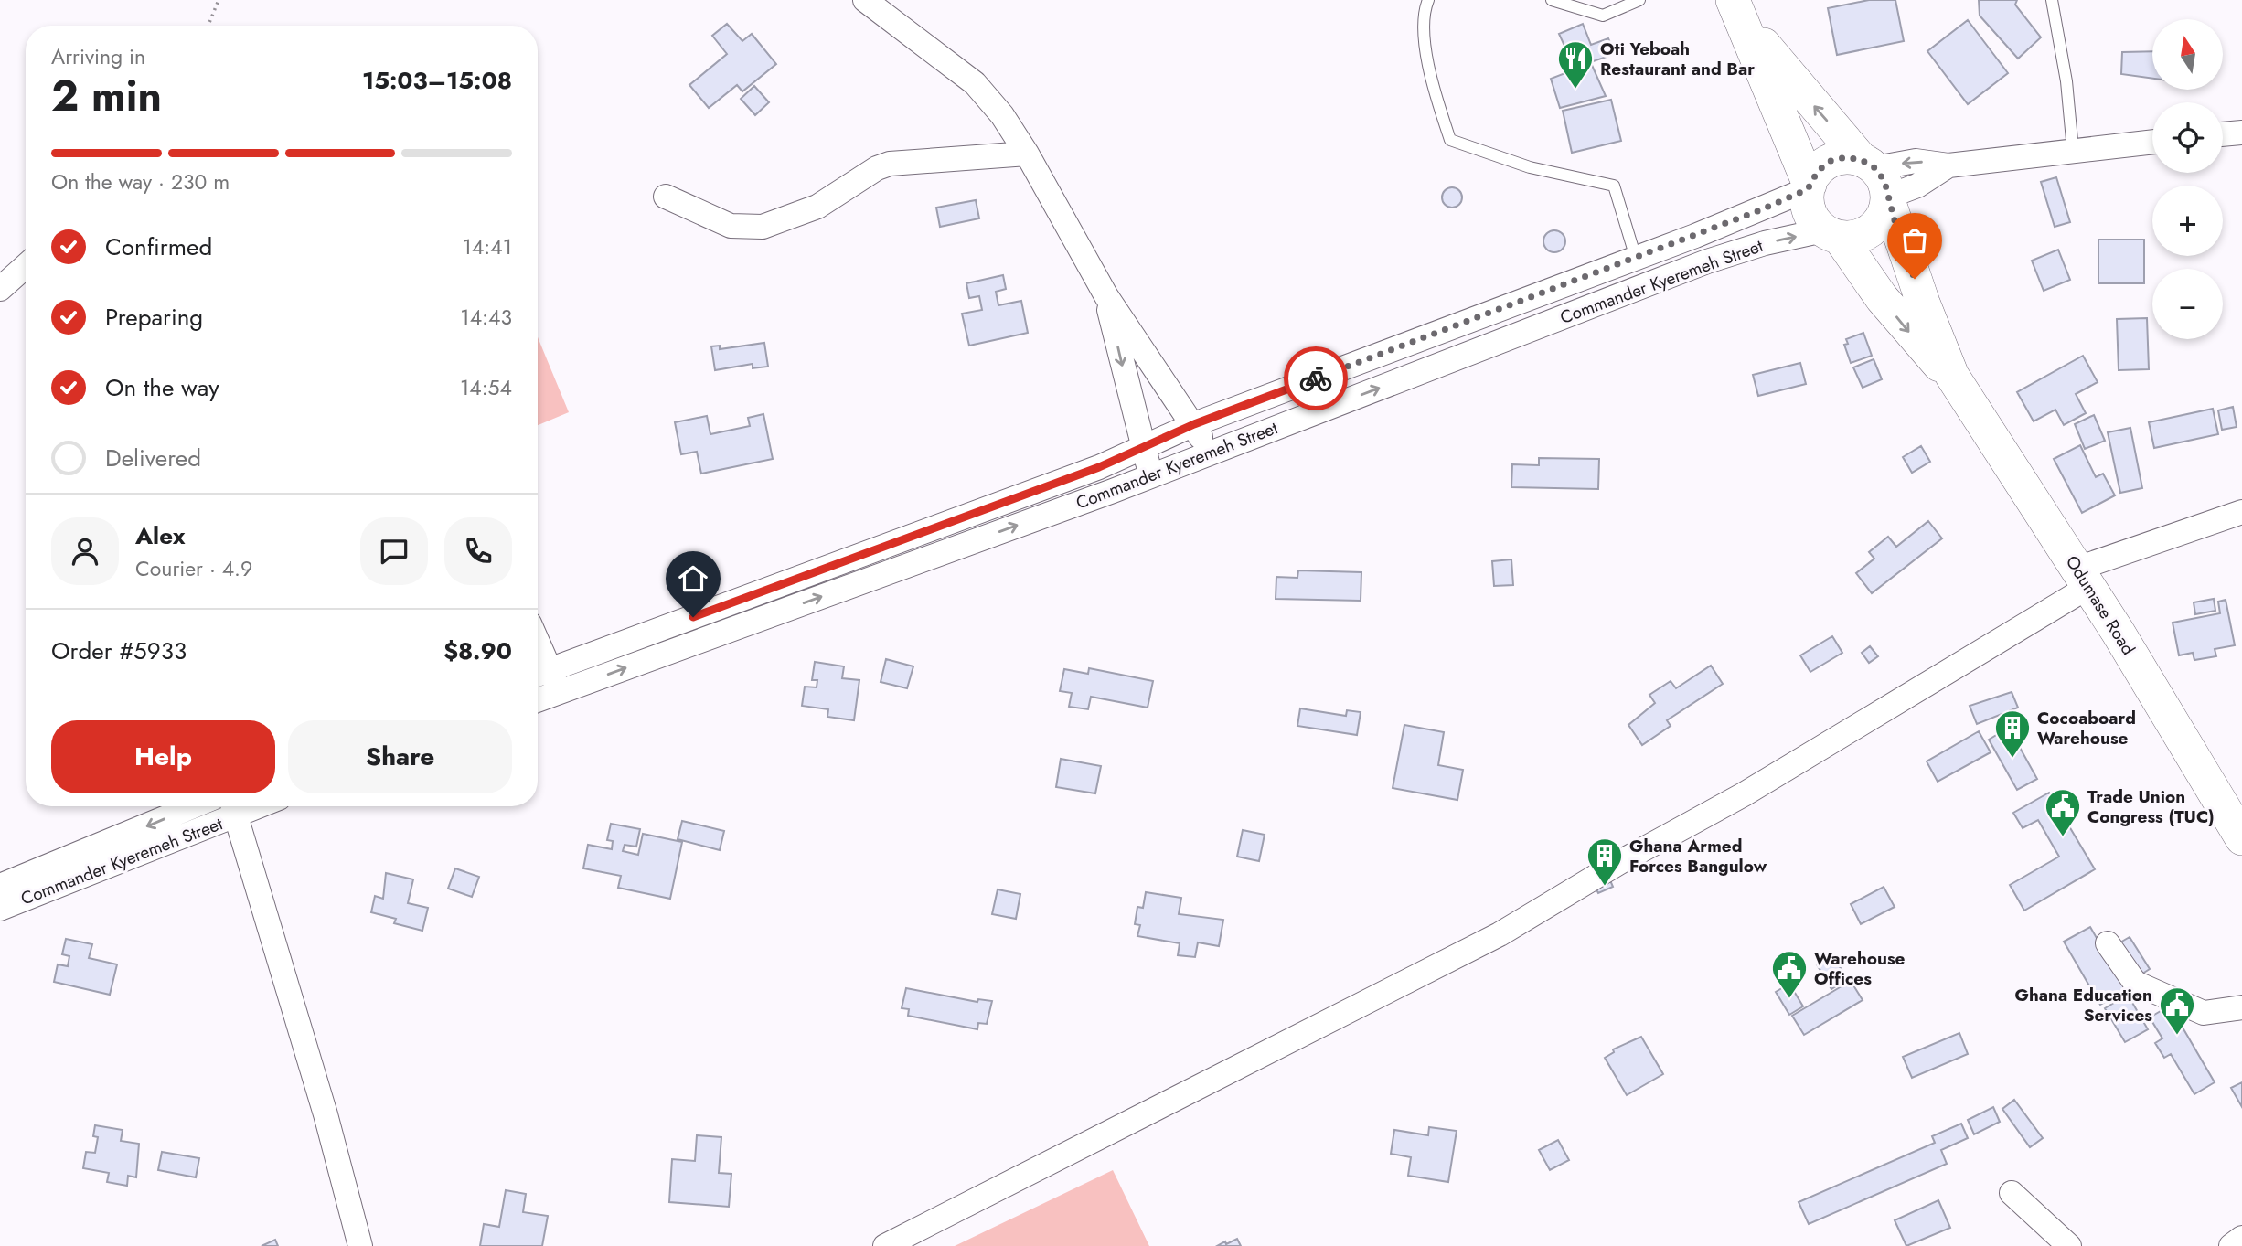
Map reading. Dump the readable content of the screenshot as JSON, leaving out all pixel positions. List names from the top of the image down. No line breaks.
{"streets":{"main road":["Odumase Road"],"street":["Commander Kyeremeh Street"]},"crossings":[["Commander Kyeremeh Street","Odumase Road"]],"places":{"restaurant":["Oti Yeboah Restaurant and Bar"],"building":["Cocoaboard Warehouse","Ghana Armed Forces Bangulow"],"public building":["Trade Union Congress (TUC)","Warehouse Offices","Ghana Education Services"]},"north":"top","page":{"map_buttons":["+","−"],"heading":["2 min","Arriving in","15:03–15:08"],"panel":["Alex","Courier · 4.9","Order #5933","$8.90"],"bar":"On the way · 230 m","list":[["Confirmed","14:41"],["Preparing","14:43"],["On the way","14:54"],"Delivered"],"buttons":["Help","Share"]}}
